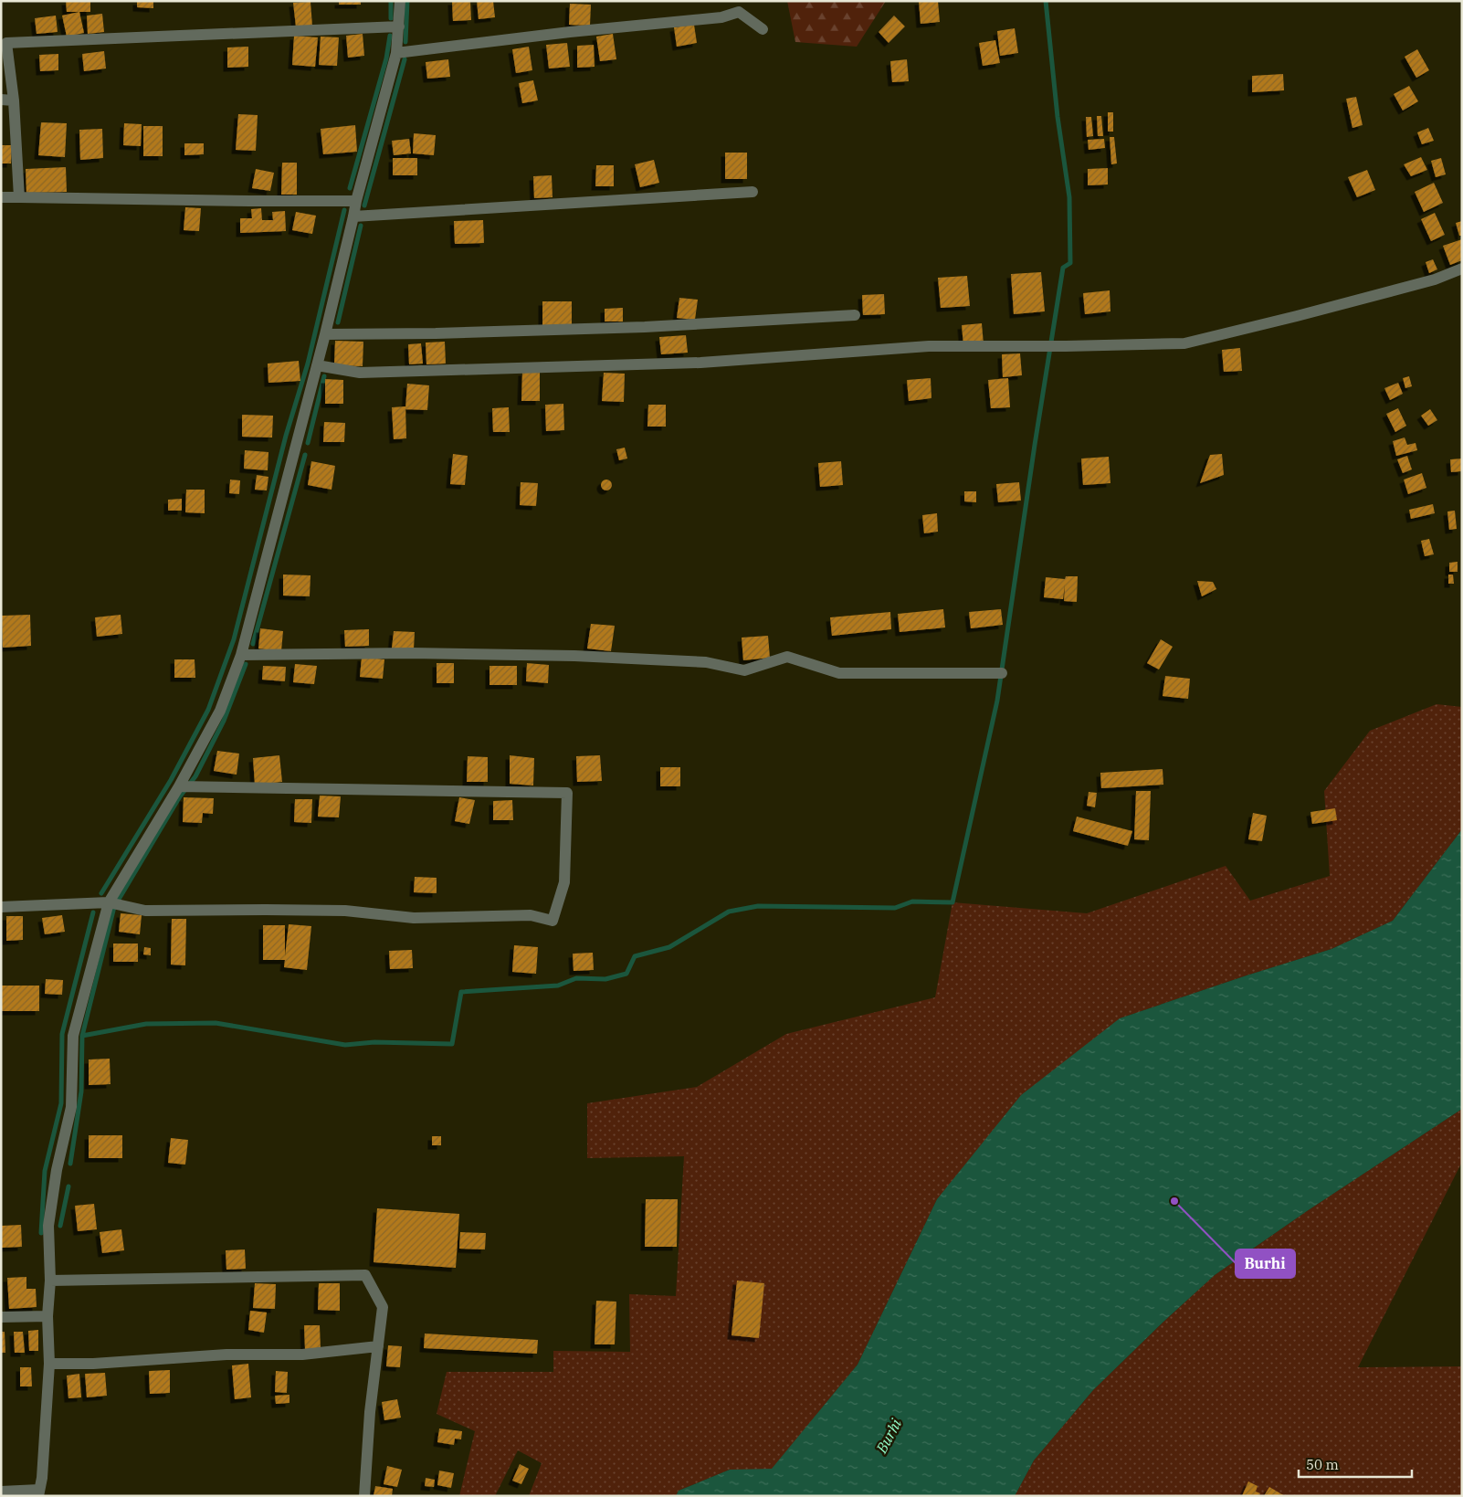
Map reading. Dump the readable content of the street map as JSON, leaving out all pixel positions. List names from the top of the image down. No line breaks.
{"water":["Burhi"],"places":["Burhi"],"scale_bar":"50 m"}
